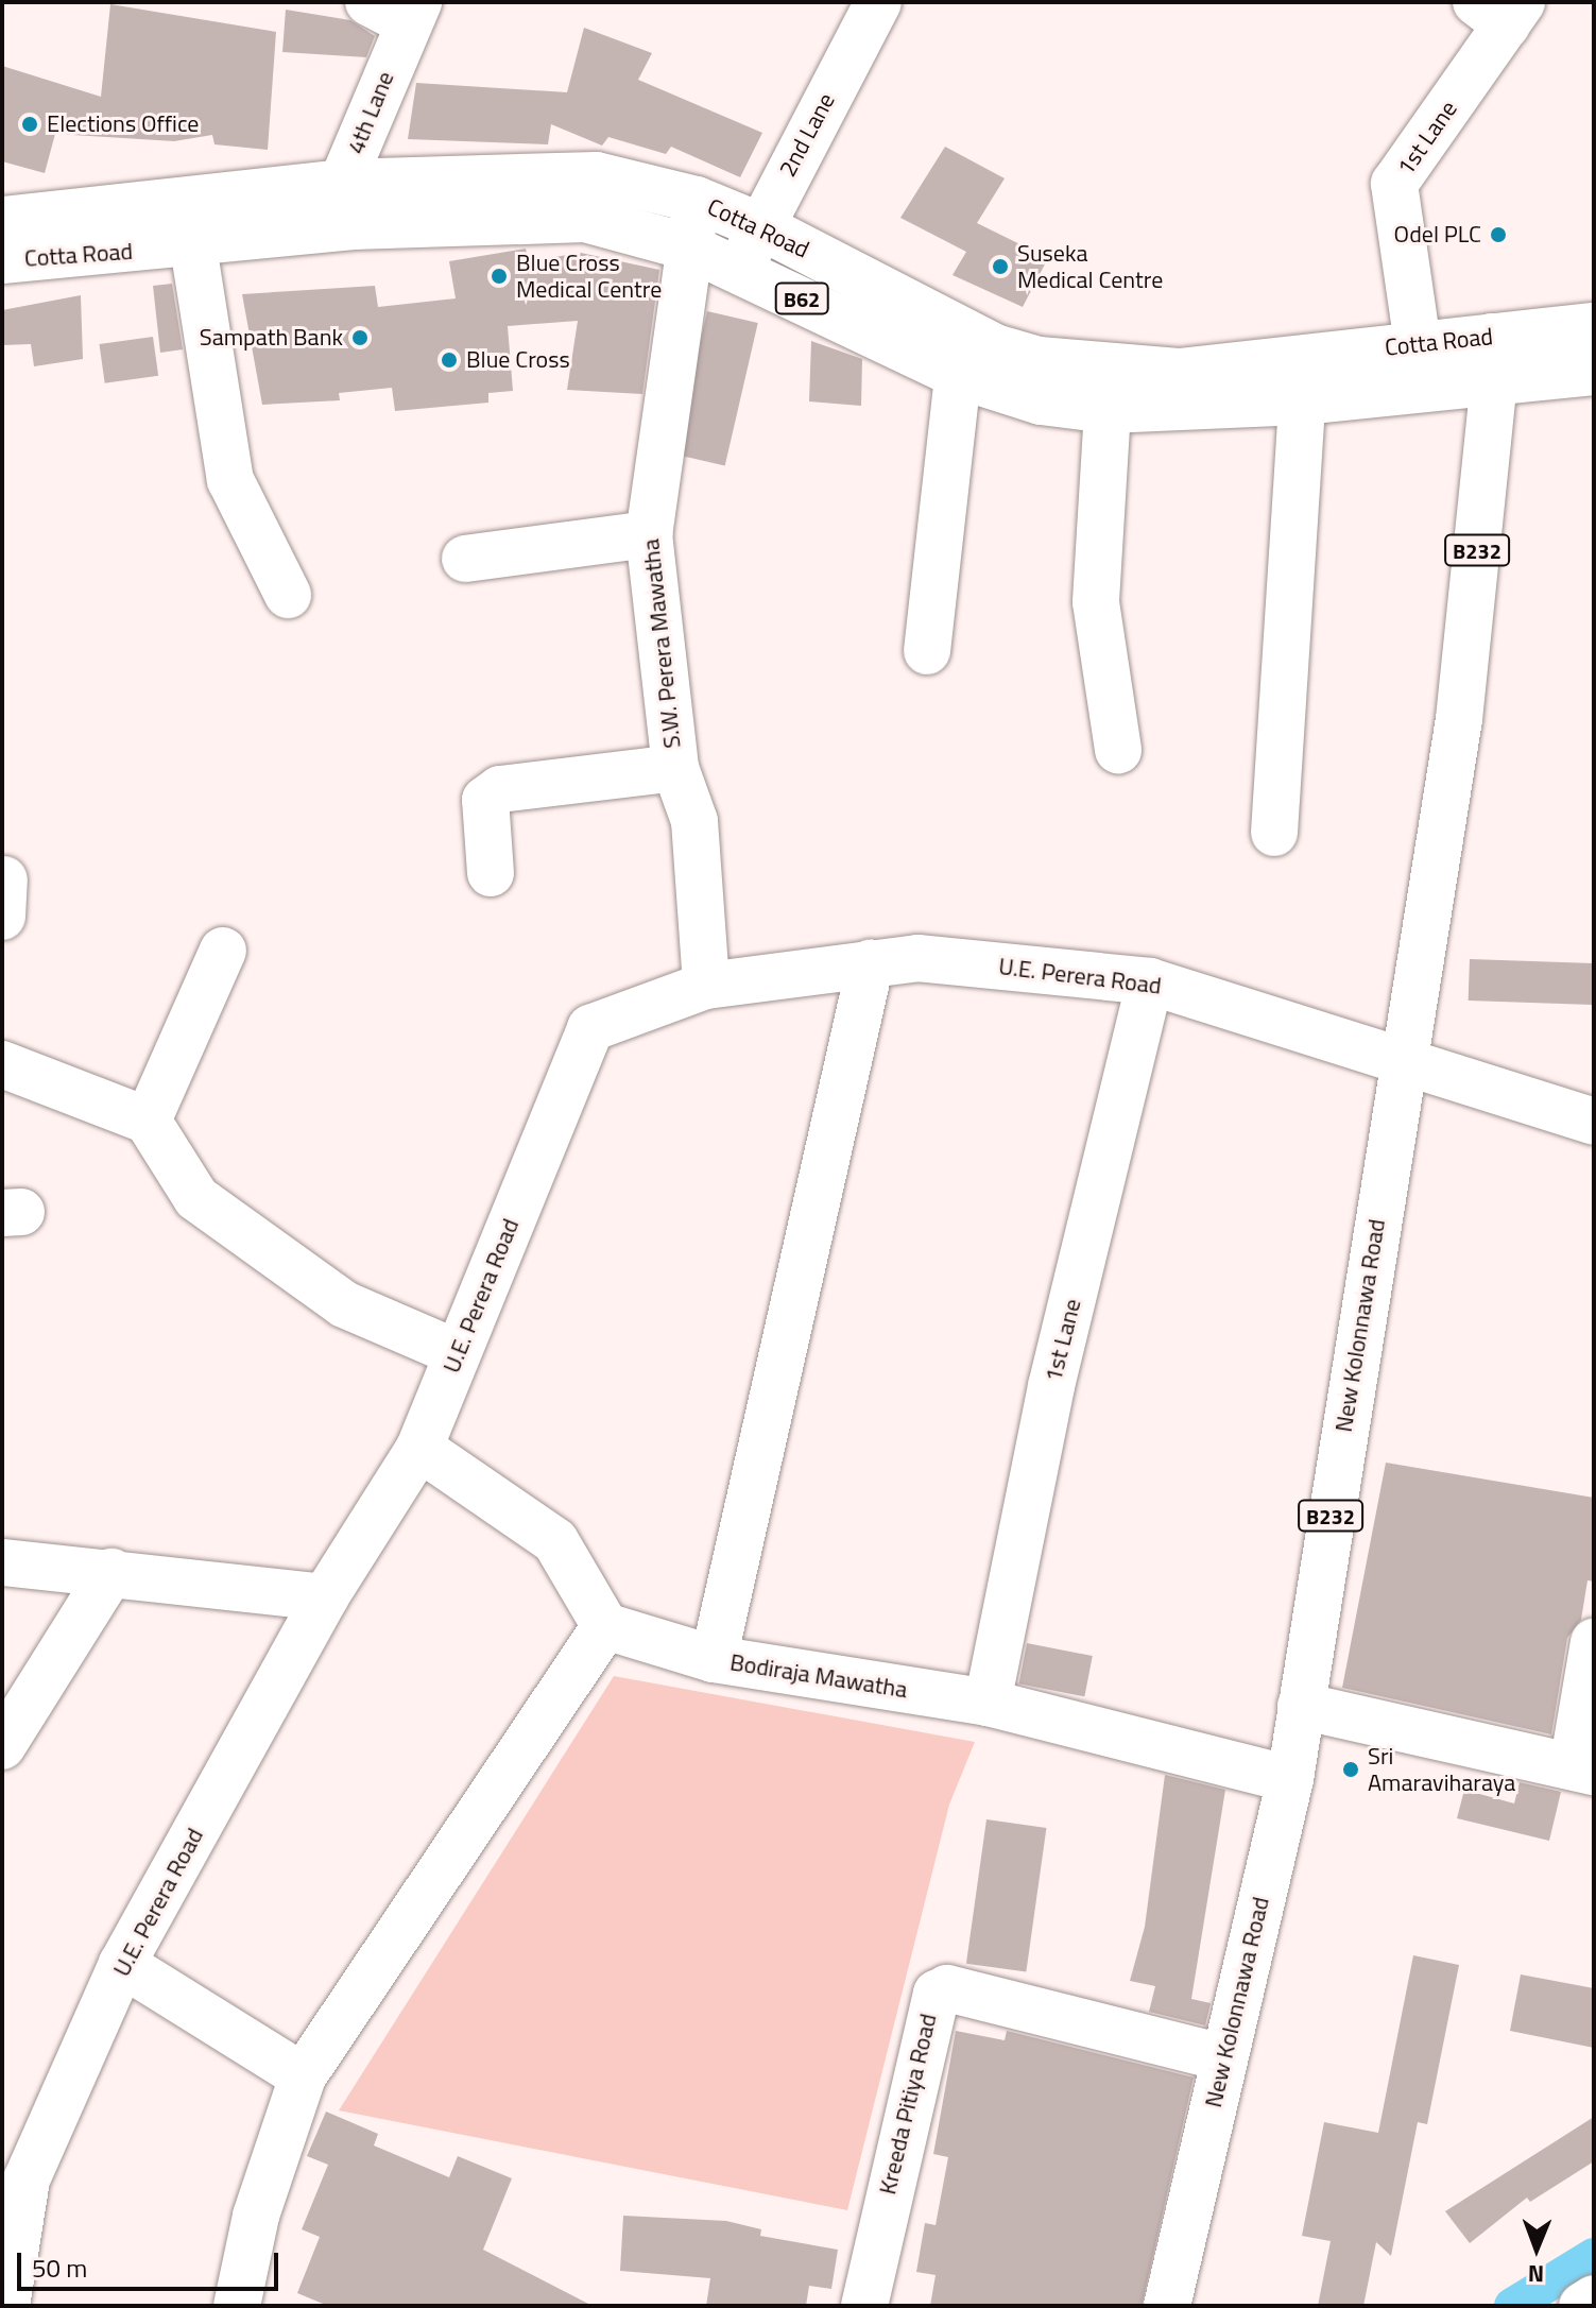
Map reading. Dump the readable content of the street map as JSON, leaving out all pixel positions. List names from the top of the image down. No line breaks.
{"streets":{"street":["4th Lane","2nd Lane","1st Lane","Cotta Road","B62","B232","S.W. Perera Mawatha","U.E. Perera Road","New Kolonnawa Road","Bodiraja Mawatha","Kreeda Pitiya Road"]},"crossings":[["4th Lane","Cotta Road"],["2nd Lane","Cotta Road"],["1st Lane","Cotta Road"],["1st Lane","U.E. Perera Road"],["1st Lane","Bodiraja Mawatha"],["Cotta Road","S.W. Perera Mawatha"],["Cotta Road","New Kolonnawa Road"],["S.W. Perera Mawatha","U.E. Perera Road"],["U.E. Perera Road","New Kolonnawa Road"],["New Kolonnawa Road","Bodiraja Mawatha"],["New Kolonnawa Road","Kreeda Pitiya Road"]],"places":["Elections Office","Odel PLC","Suseka Medical Centre","Blue Cross Medical Centre","Sampath Bank","Blue Cross","Sri Amaraviharaya"],"scale_bar":"50 m","north":"bottom"}
